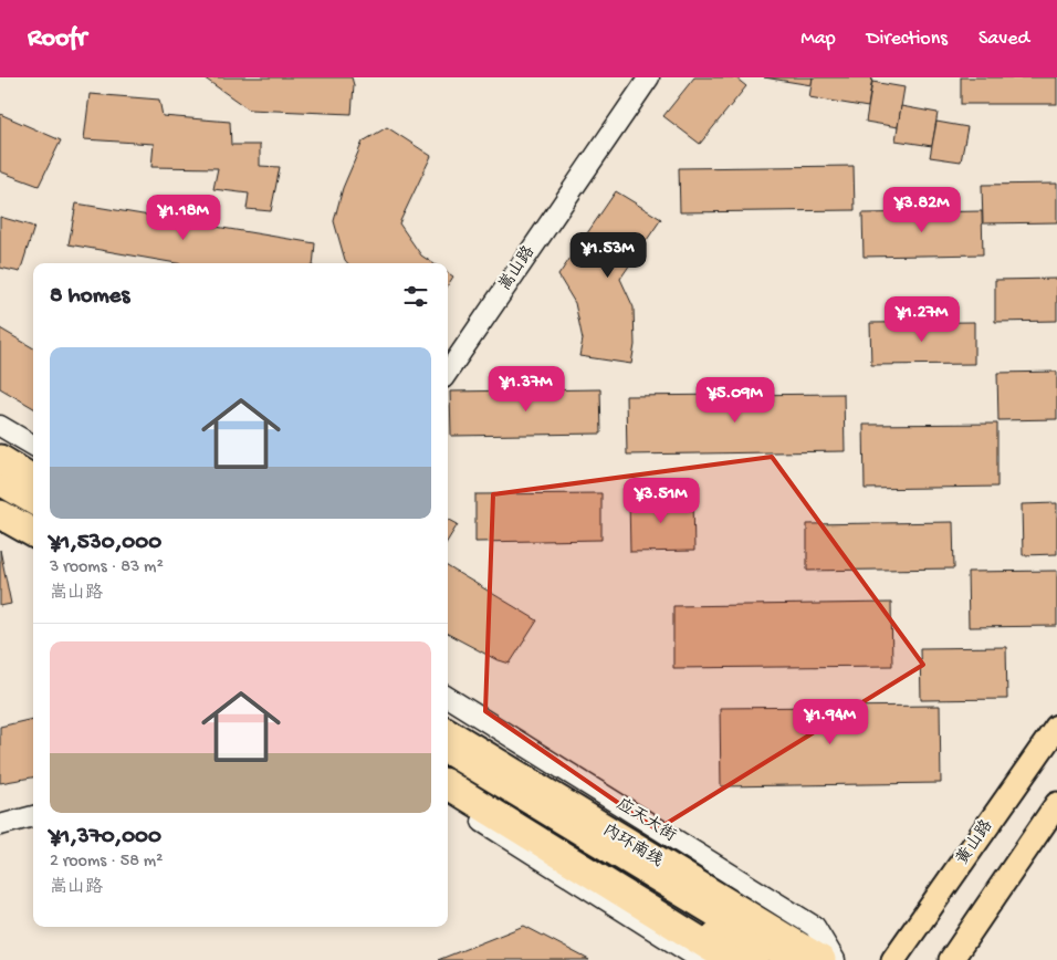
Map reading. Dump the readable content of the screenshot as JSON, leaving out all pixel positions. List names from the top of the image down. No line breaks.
{"streets":{"highway":["内环南线"],"main road":["黄山路"],"street":["嵩山路","应天大街"]},"page":{"header":"Roofr","nav":["Map","Directions","Saved"],"price":["¥3.82M","¥1.18M","¥1.53M","¥1.27M","¥1.37M","¥5.09M","¥3.51M","¥1.94M"],"heading":"8 homes","list":[{"name":"¥1,530,000","note":"3 rooms · 83 m² · 嵩山路"},{"name":"¥1,370,000","note":"2 rooms · 58 m² · 嵩山路"}]}}
